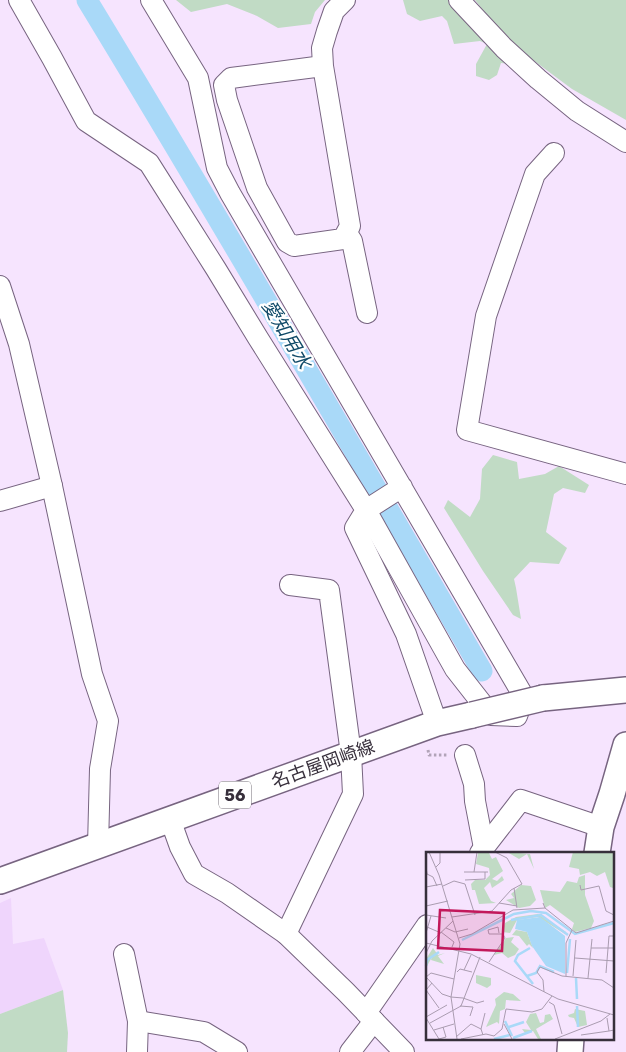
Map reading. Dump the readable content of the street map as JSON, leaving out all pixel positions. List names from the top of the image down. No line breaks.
{"streets":{"main road":["名古屋岡崎線","56"]},"water":["愛知用水"]}
